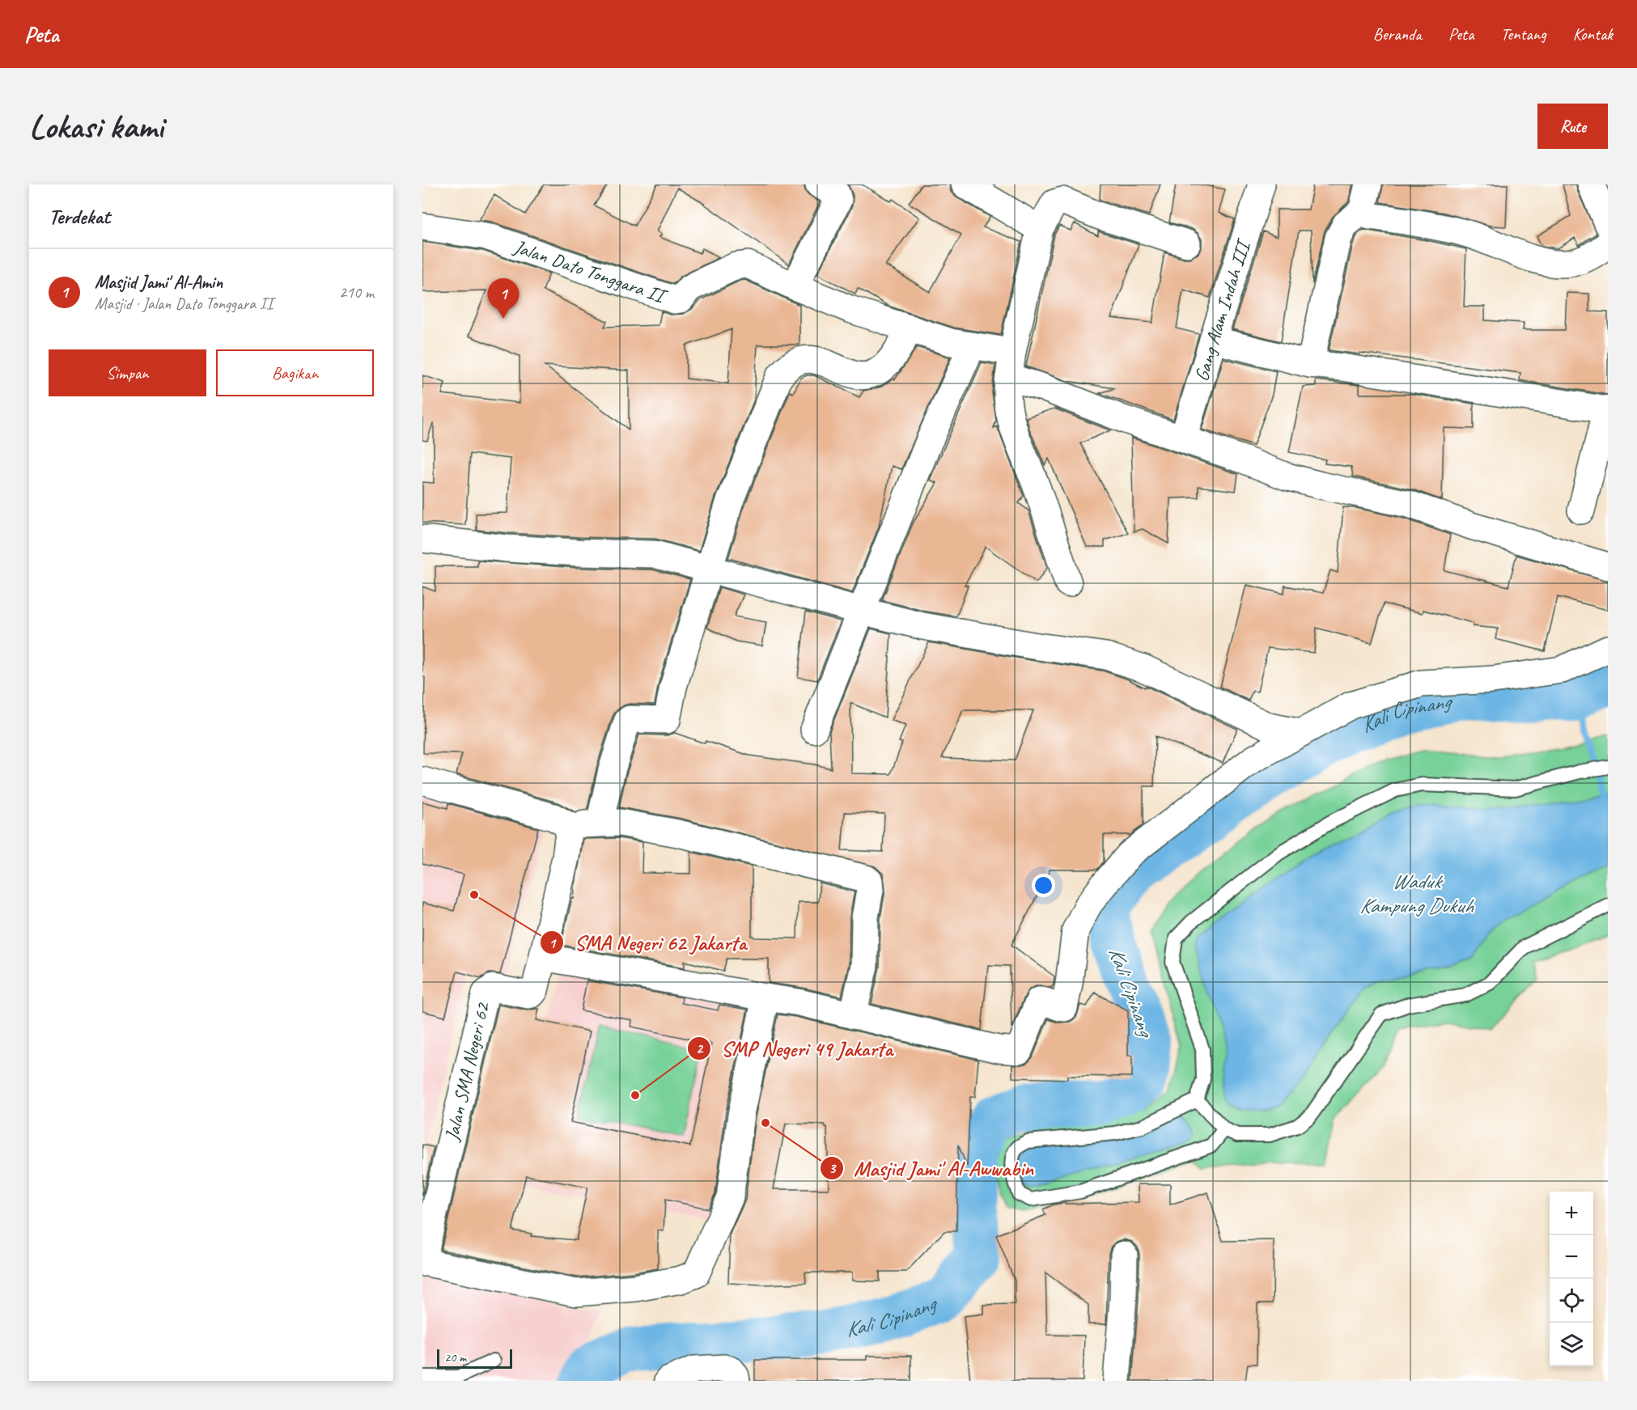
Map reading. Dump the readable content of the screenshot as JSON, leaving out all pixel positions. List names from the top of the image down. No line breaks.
{"streets":{"street":["Jalan Dato Tonggara II","Gang Alam Indah III","Jalan SMA Negeri 62"]},"water":["Kali Cipinang","Waduk Kampung Dukuh"],"places":["SMA Negeri 62 Jakarta","SMP Negeri 49 Jakarta","Masjid Jami' Al-Awwabin"],"scale_bar":"20 m","page":{"header":"Peta","nav":["Beranda","Peta","Tentang","Kontak"],"buttons":["Rute",["Simpan","Bagikan"]],"title":"Lokasi kami","heading":"Terdekat","list":[{"mark":"1","name":"Masjid Jami' Al-Amin","note":"Masjid · Jalan Dato Tonggara II","value":"210 m"}],"pins":"1","map_buttons":["+","−"],"scale":"20 m"}}
